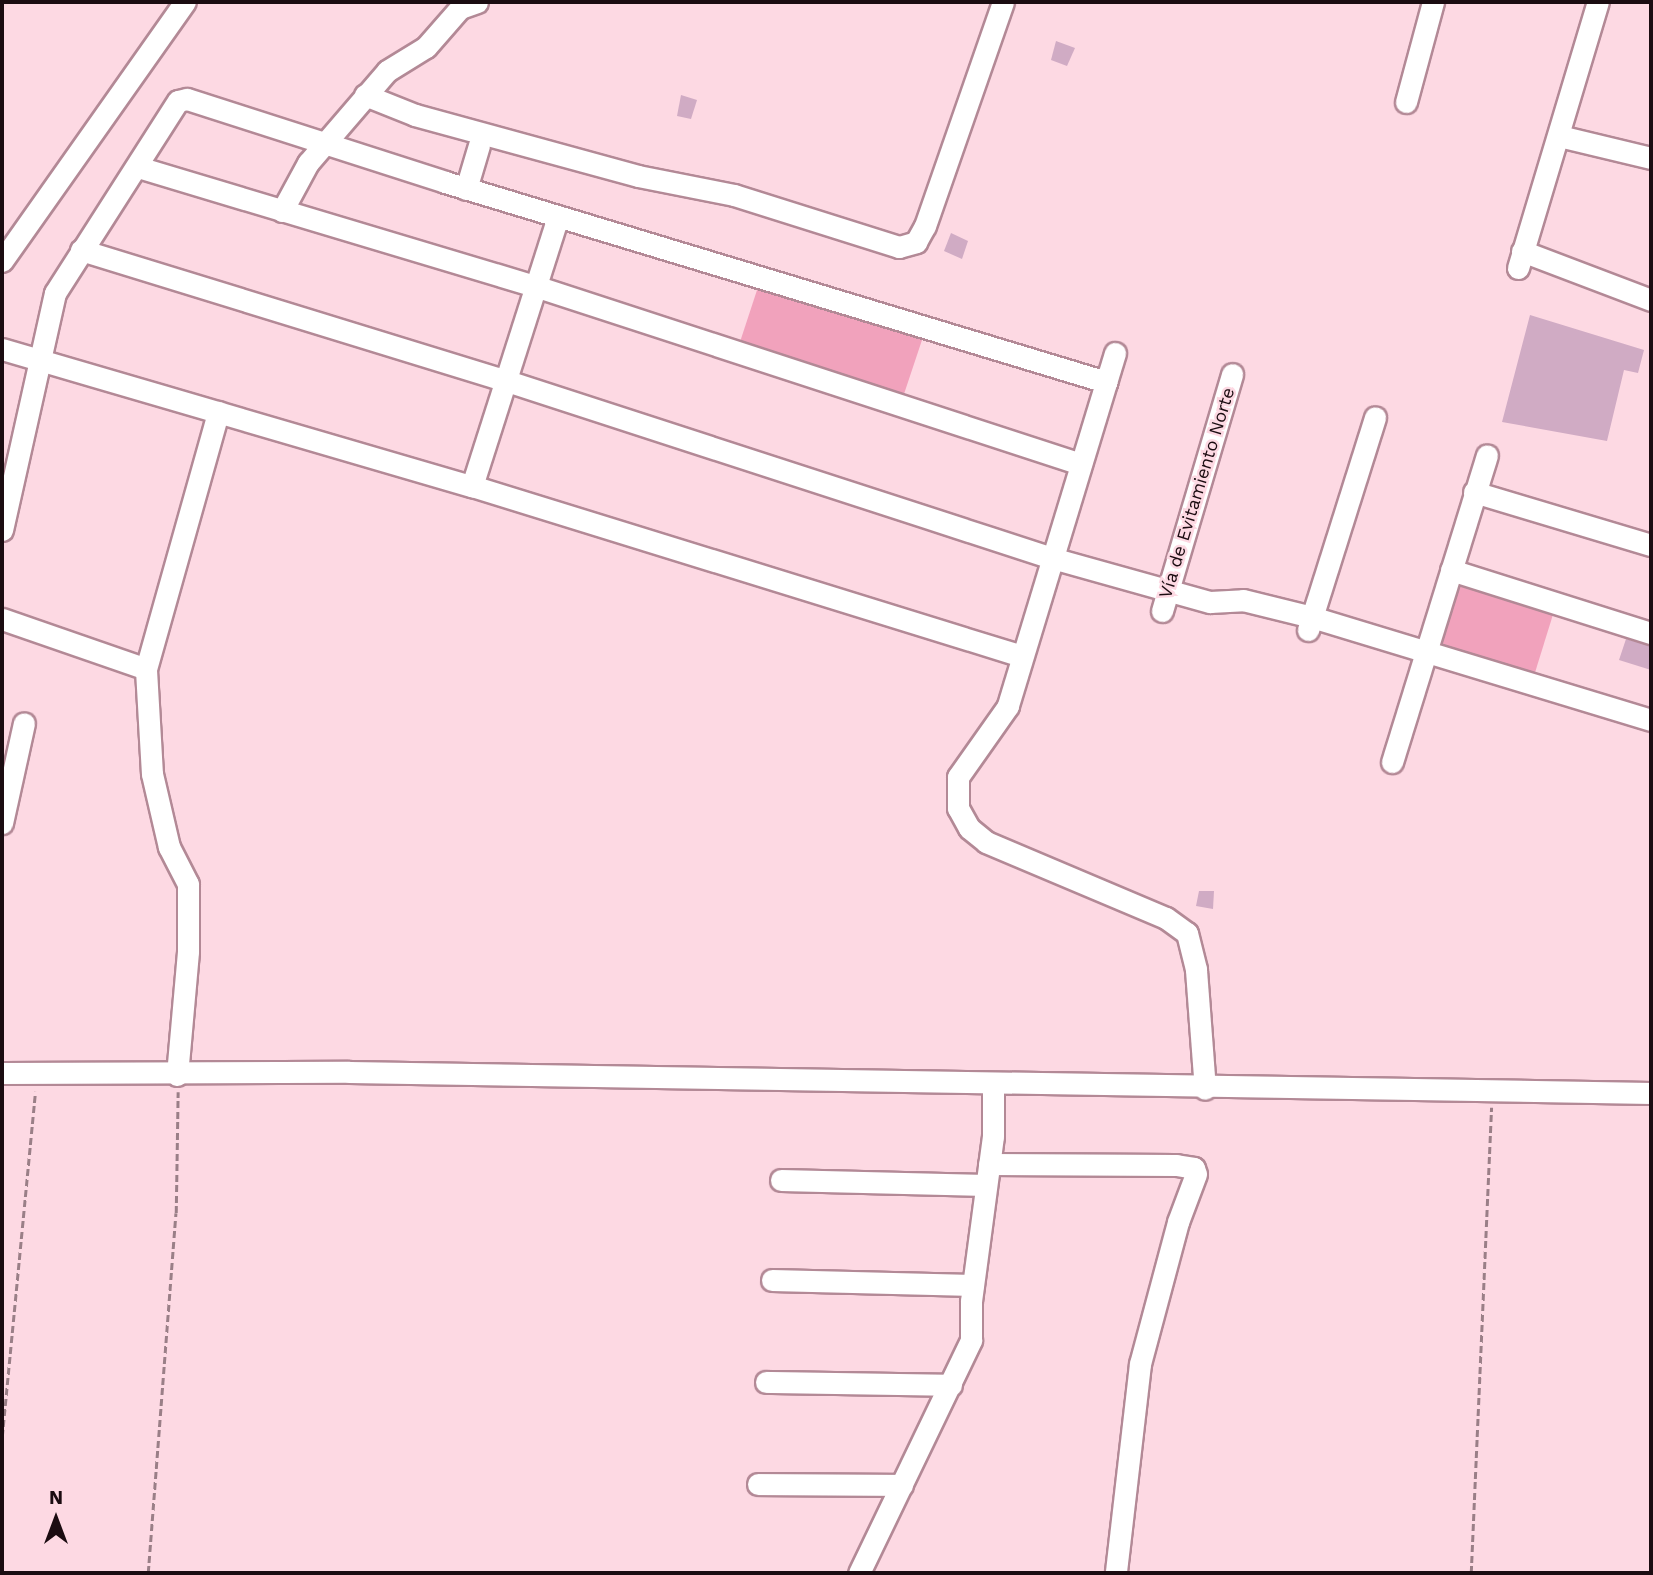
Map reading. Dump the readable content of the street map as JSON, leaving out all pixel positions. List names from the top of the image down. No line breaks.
{"streets":{"street":["Vía de Evitamiento Norte"]},"north":"top"}
